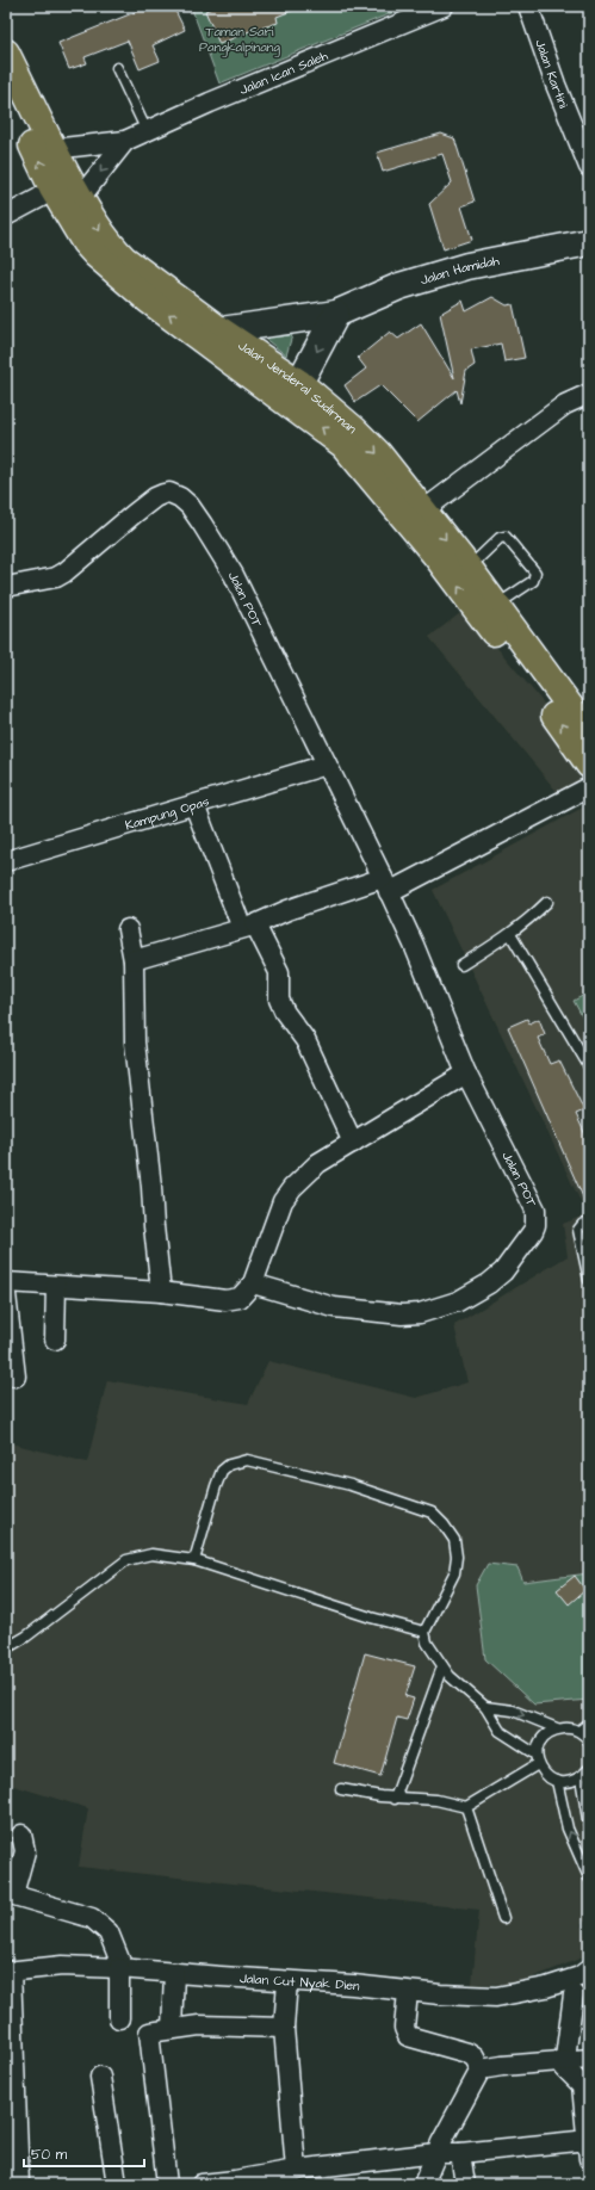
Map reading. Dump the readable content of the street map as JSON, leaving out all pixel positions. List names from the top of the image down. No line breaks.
{"streets":{"highway":["Jalan Jenderal Sudirman"],"main road":["Jalan Hamidah"],"street":["Jalan Ican Saleh","Jalan Kartini","Jalan POT","Kampung Opas","Jalan Cut Nyak Dien"]},"crossings":[["Jalan Ican Saleh","Jalan Jenderal Sudirman"],["Jalan Hamidah","Jalan Jenderal Sudirman"],["Jalan POT","Kampung Opas"]],"parks":["Taman Sari Pangkalpinang"],"scale_bar":"50 m"}
